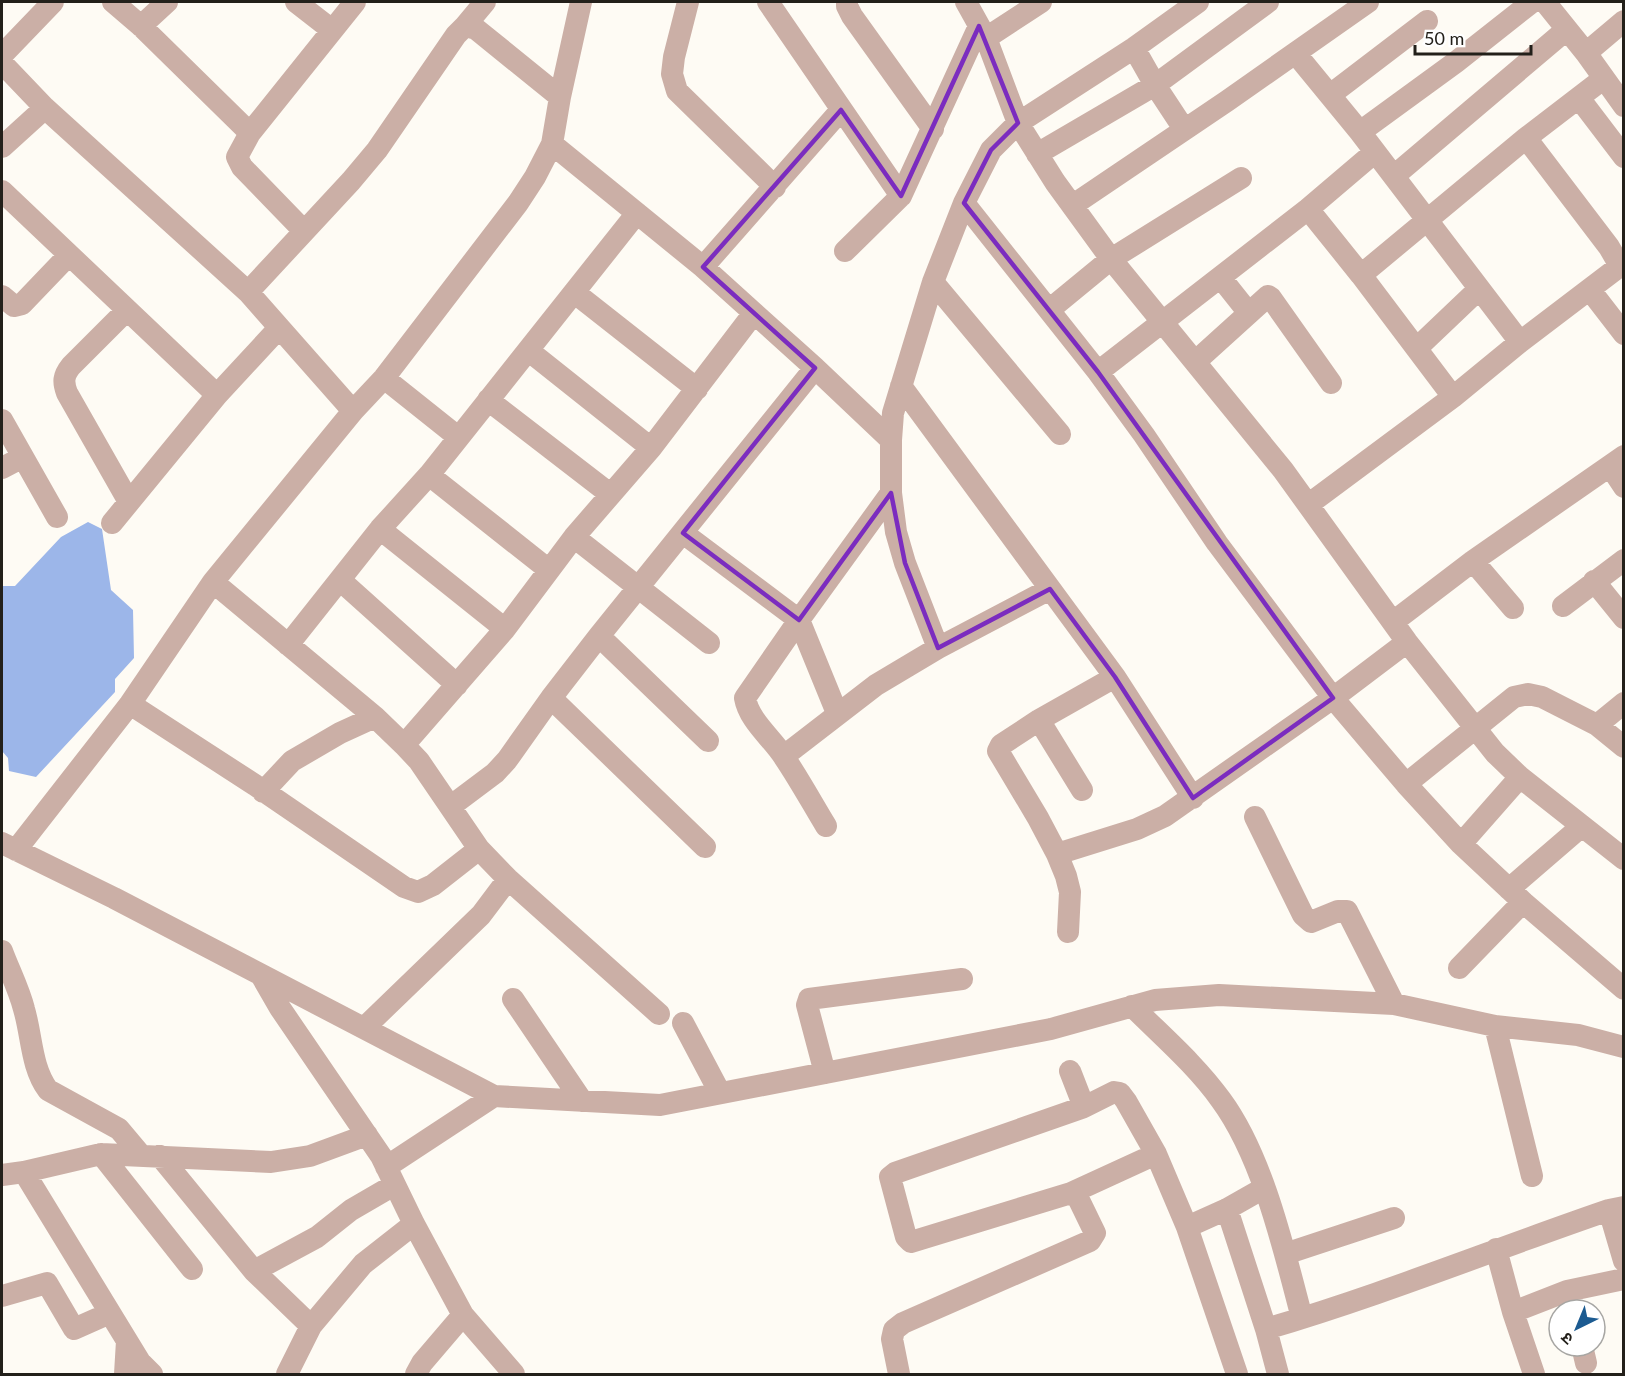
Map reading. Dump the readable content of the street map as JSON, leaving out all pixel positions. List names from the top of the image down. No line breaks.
{"scale_bar":"50 m","north":"bottom left"}
